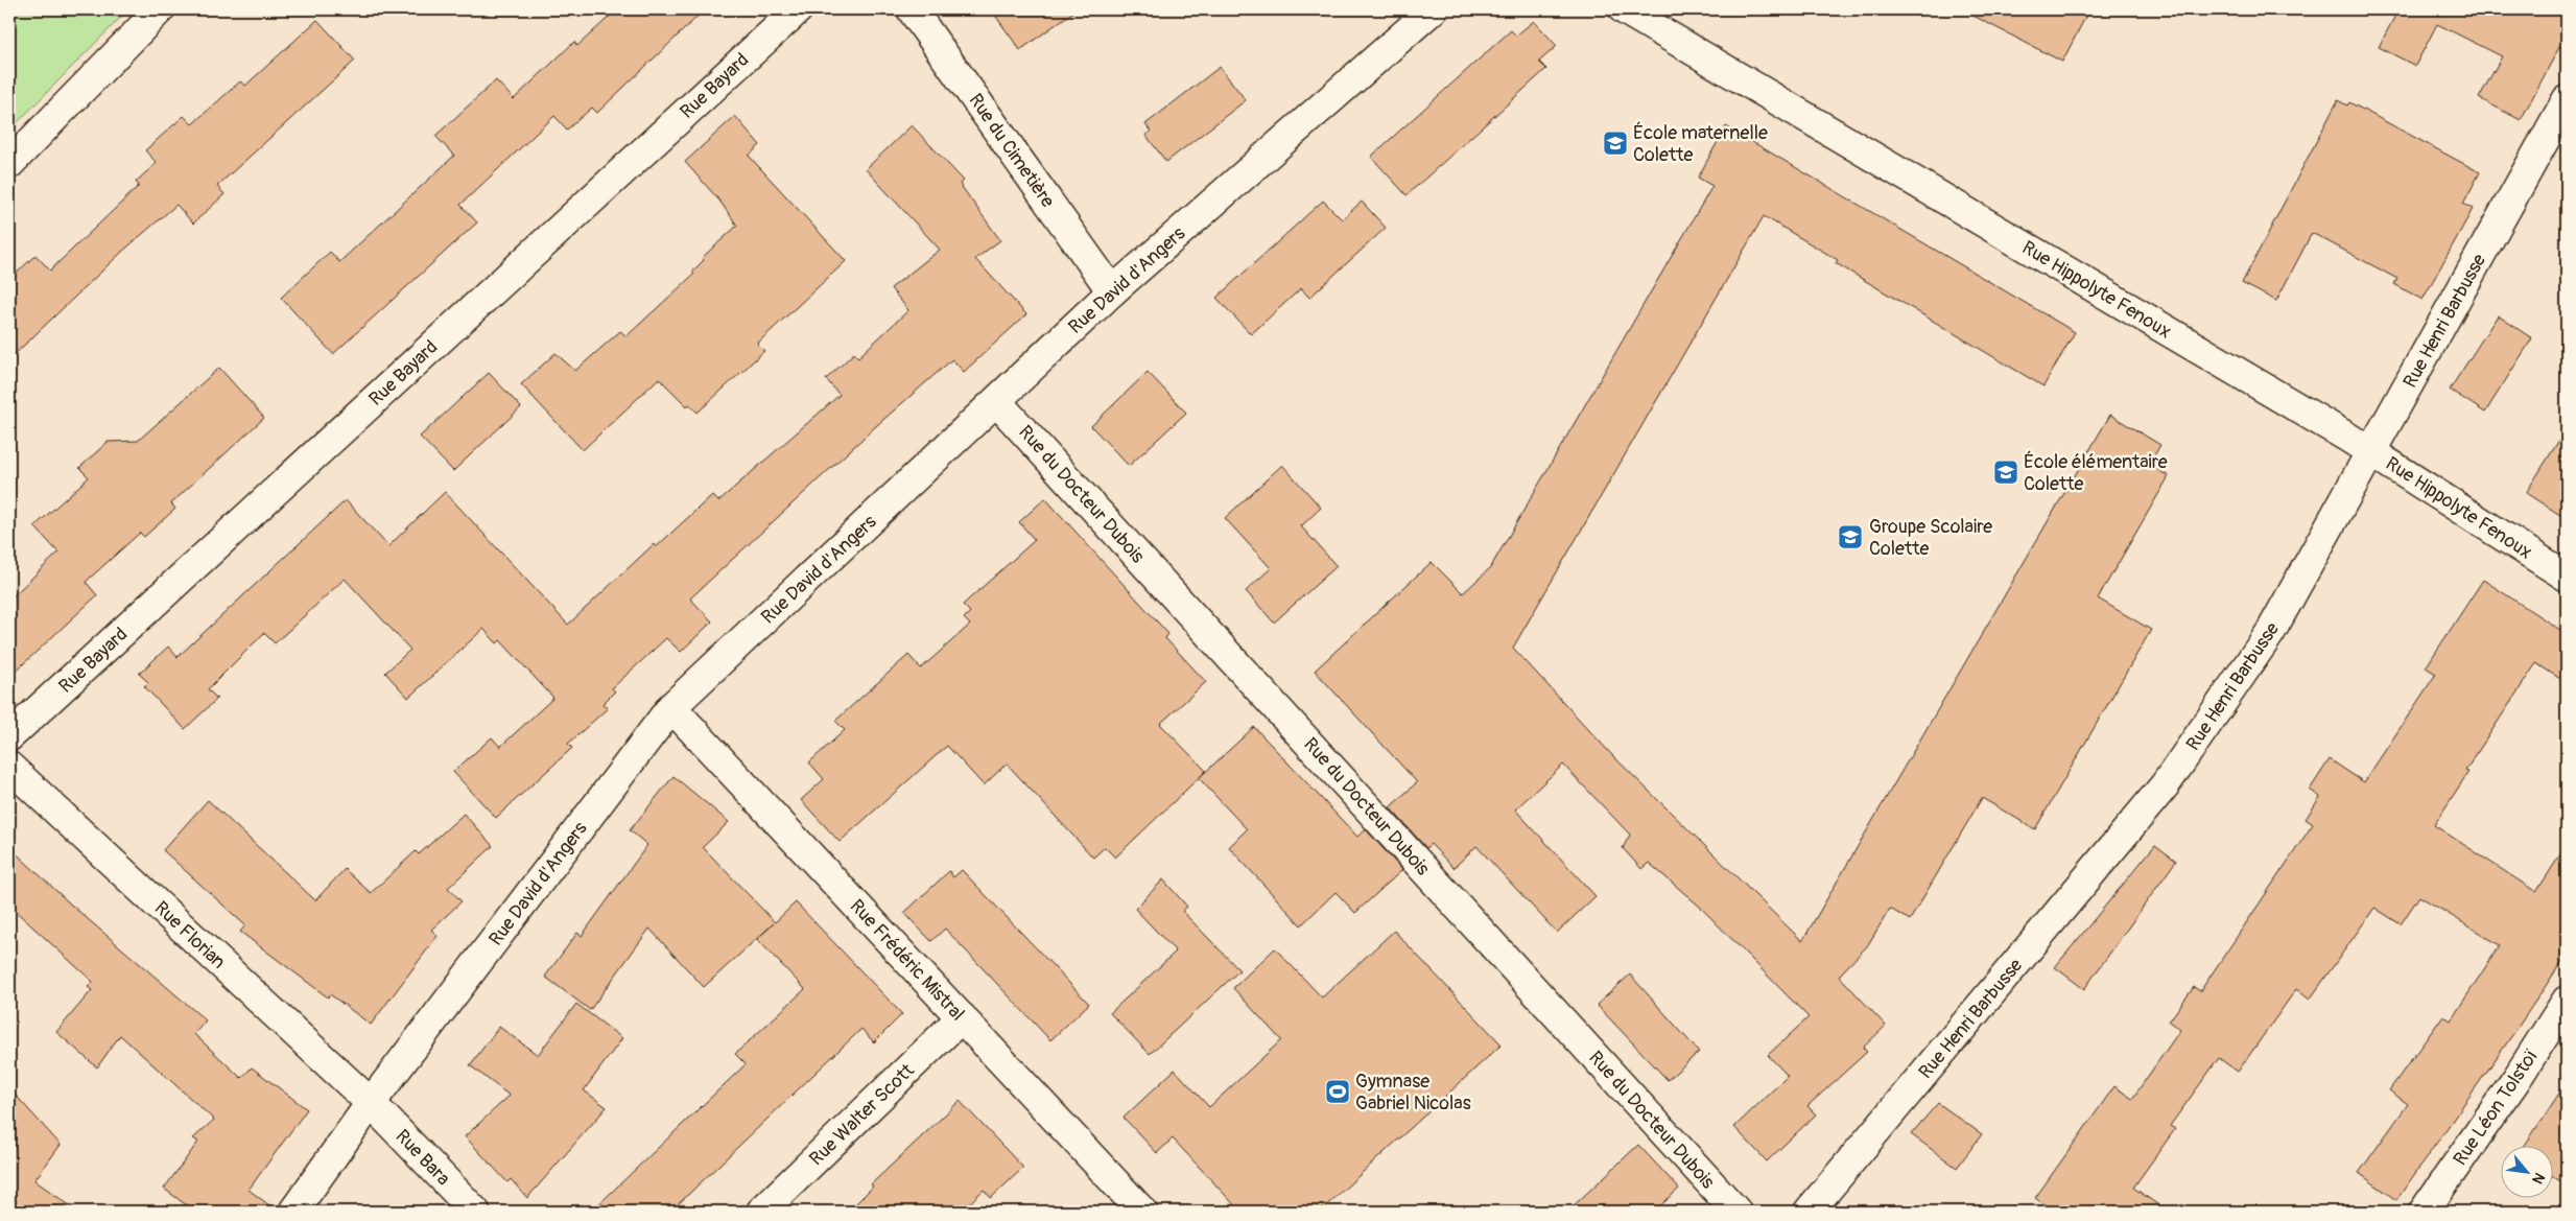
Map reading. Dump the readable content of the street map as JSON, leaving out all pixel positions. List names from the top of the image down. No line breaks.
{"streets":{"street":["Rue Bayard","Rue du Cimetière","Rue David d'Angers","Rue Hippolyte Fenoux","Rue Henri Barbusse","Rue du Docteur Dubois","Rue Florian","Rue Frédéric Mistral","Rue Léon Tolstoï","Rue Walter Scott","Rue Bara"]},"crossings":[["Rue du Cimetière","Rue David d'Angers"],["Rue David d'Angers","Rue du Docteur Dubois"],["Rue David d'Angers","Rue Florian"],["Rue David d'Angers","Rue Frédéric Mistral"],["Rue David d'Angers","Rue Bara"],["Rue Hippolyte Fenoux","Rue Henri Barbusse"],["Rue Florian","Rue Bara"],["Rue Frédéric Mistral","Rue Walter Scott"]],"places":{"school or university":["École maternelle Colette","École élémentaire Colette","Groupe Scolaire Colette"],"sports":["Gymnase Gabriel Nicolas"]},"north":"bottom right"}
